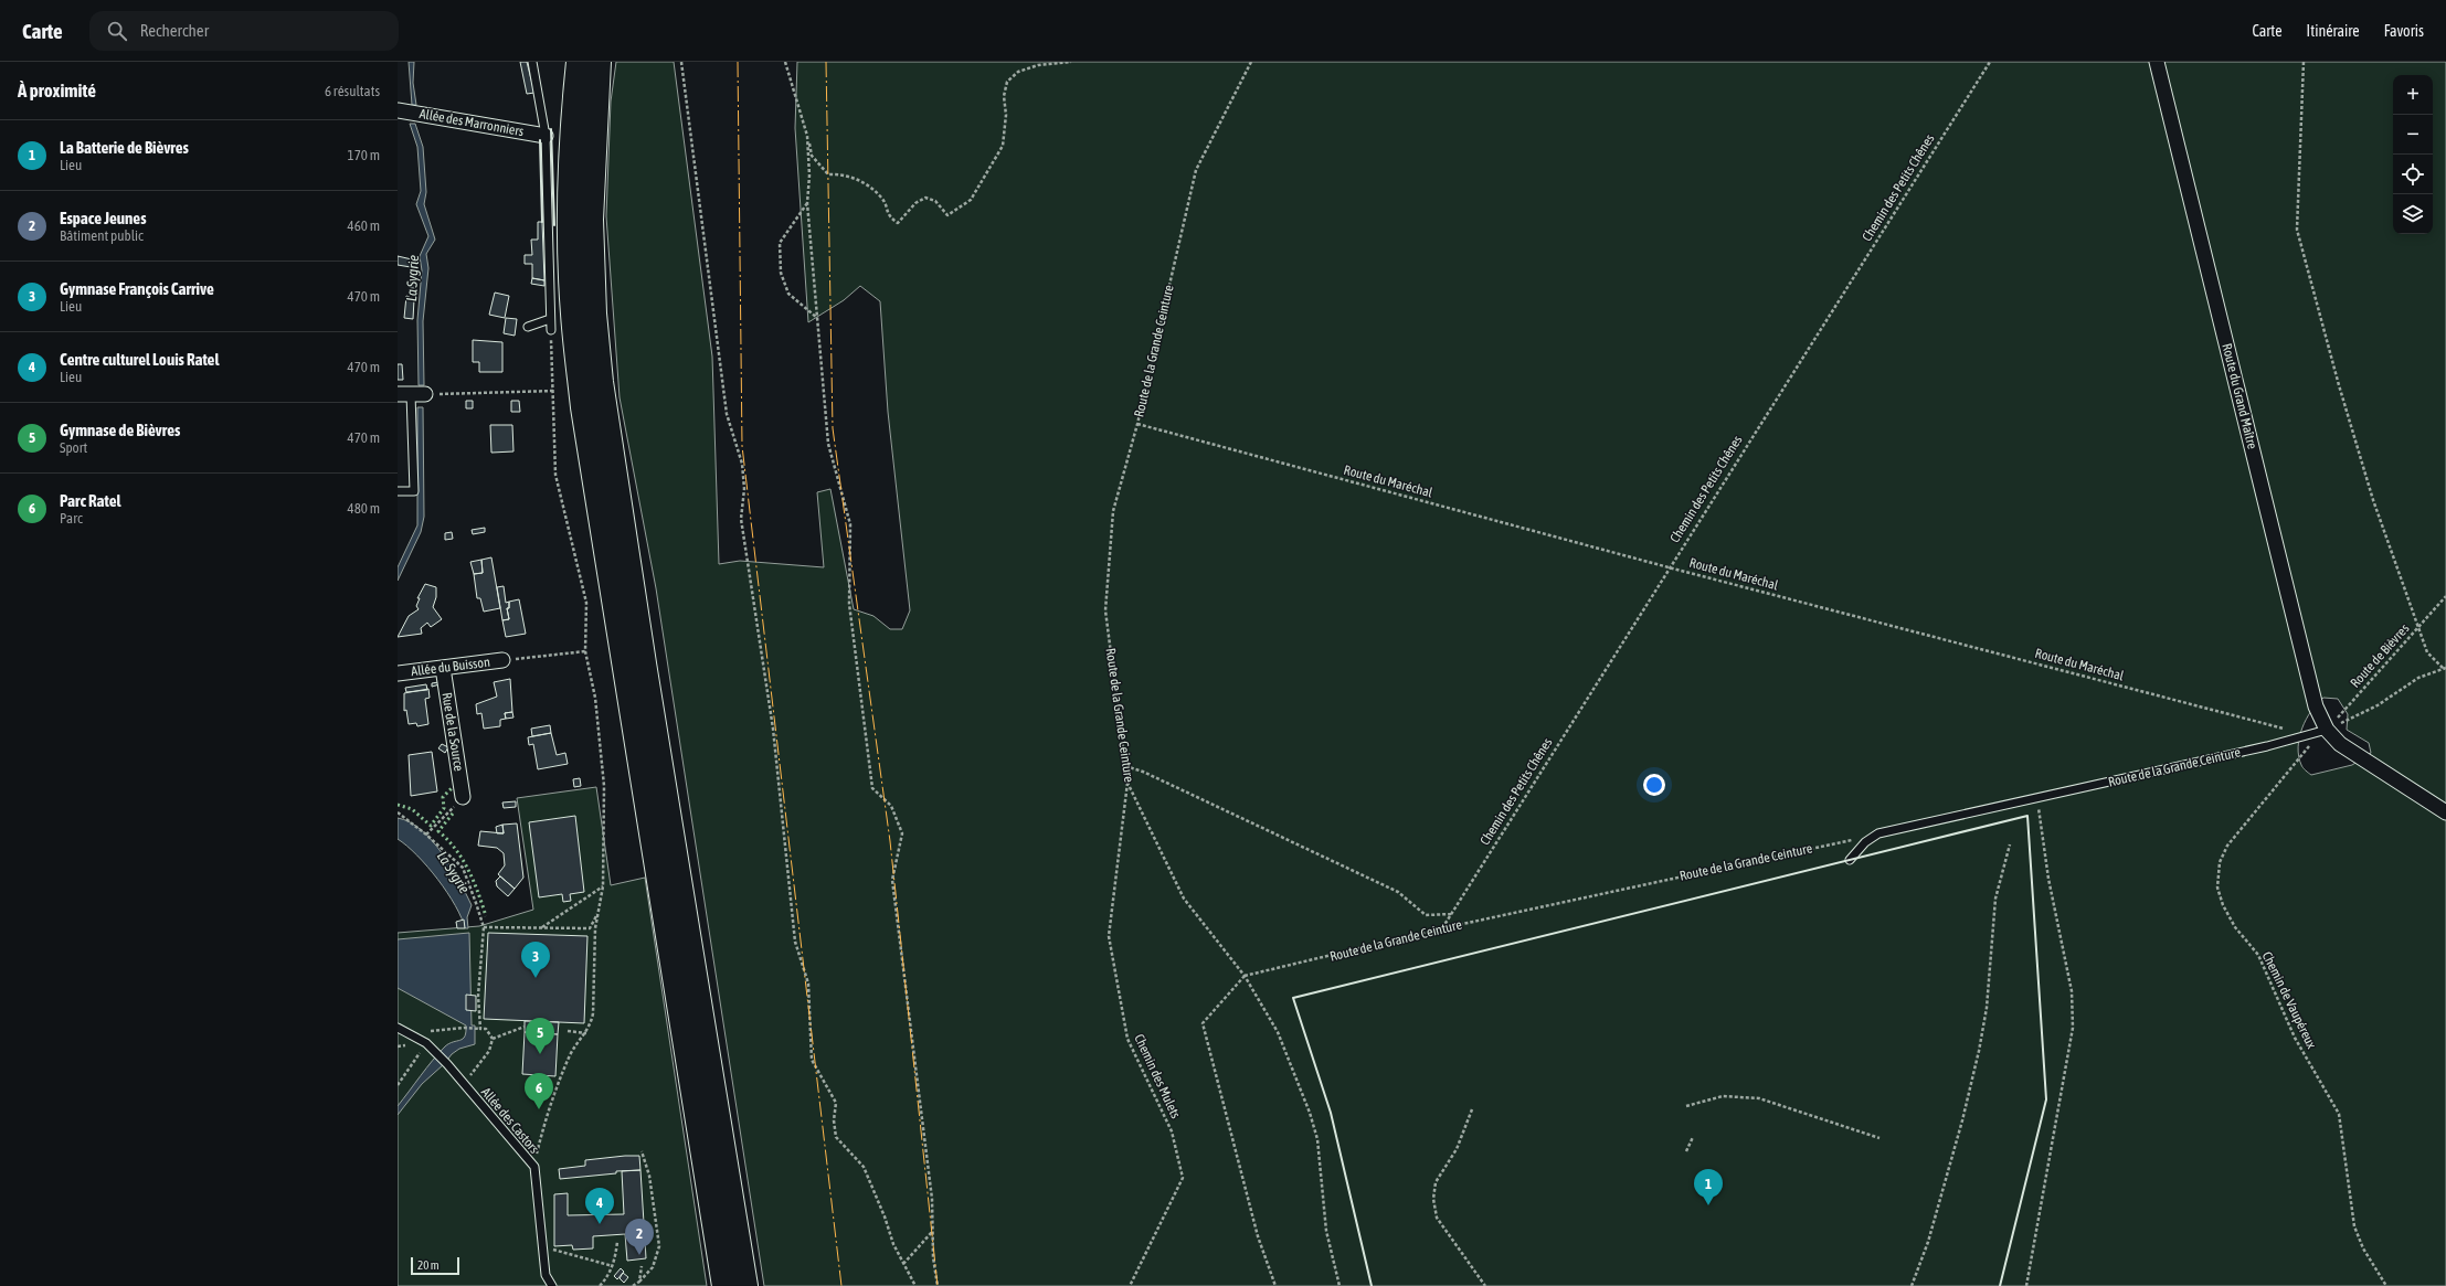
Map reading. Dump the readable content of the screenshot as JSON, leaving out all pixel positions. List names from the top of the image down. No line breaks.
{"streets":{"street":["Allée des Marronniers","Route du Grand Maître","Allée du Buisson","Rue de la Source"],"lane":["Route de la Grande Ceinture","Allée des Castors"],"path":["Chemin des Petits Chênes","Route du Maréchal","Route de Bièvres","Chemin de Vaupéreux","Chemin des Mulets"]},"crossings":[["Chemin des Petits Chênes","Route de la Grande Ceinture"],["Chemin des Petits Chênes","Route du Maréchal"],["Route de la Grande Ceinture","Route du Grand Maître"],["Route de la Grande Ceinture","Route du Maréchal"],["Route de la Grande Ceinture","Route de Bièvres"],["Route de la Grande Ceinture","Chemin de Vaupéreux"],["Route de la Grande Ceinture","Chemin des Mulets"],["Route du Grand Maître","Route de Bièvres"],["Route du Grand Maître","Chemin de Vaupéreux"],["Route de Bièvres","Chemin de Vaupéreux"],["Allée du Buisson","Rue de la Source"]],"water":["La Sygrie"],"scale_bar":"20 m","page":{"header":"Carte","search":"Rechercher","nav":["Carte","Itinéraire","Favoris"],"heading":["À proximité","6 résultats"],"map_buttons":["+","−"],"list":[{"mark":"1","name":"La Batterie de Bièvres","note":"Lieu","value":"170 m"},{"mark":"2","name":"Espace Jeunes","note":"Bâtiment public","value":"460 m"},{"mark":"3","name":"Gymnase François Carrive","note":"Lieu","value":"470 m"},{"mark":"4","name":"Centre culturel Louis Ratel","note":"Lieu","value":"470 m"},{"mark":"5","name":"Gymnase de Bièvres","note":"Sport","value":"470 m"},{"mark":"6","name":"Parc Ratel","note":"Parc","value":"480 m"}],"pins":["3","5","6","1","4","2"],"scale":"20 m"}}
